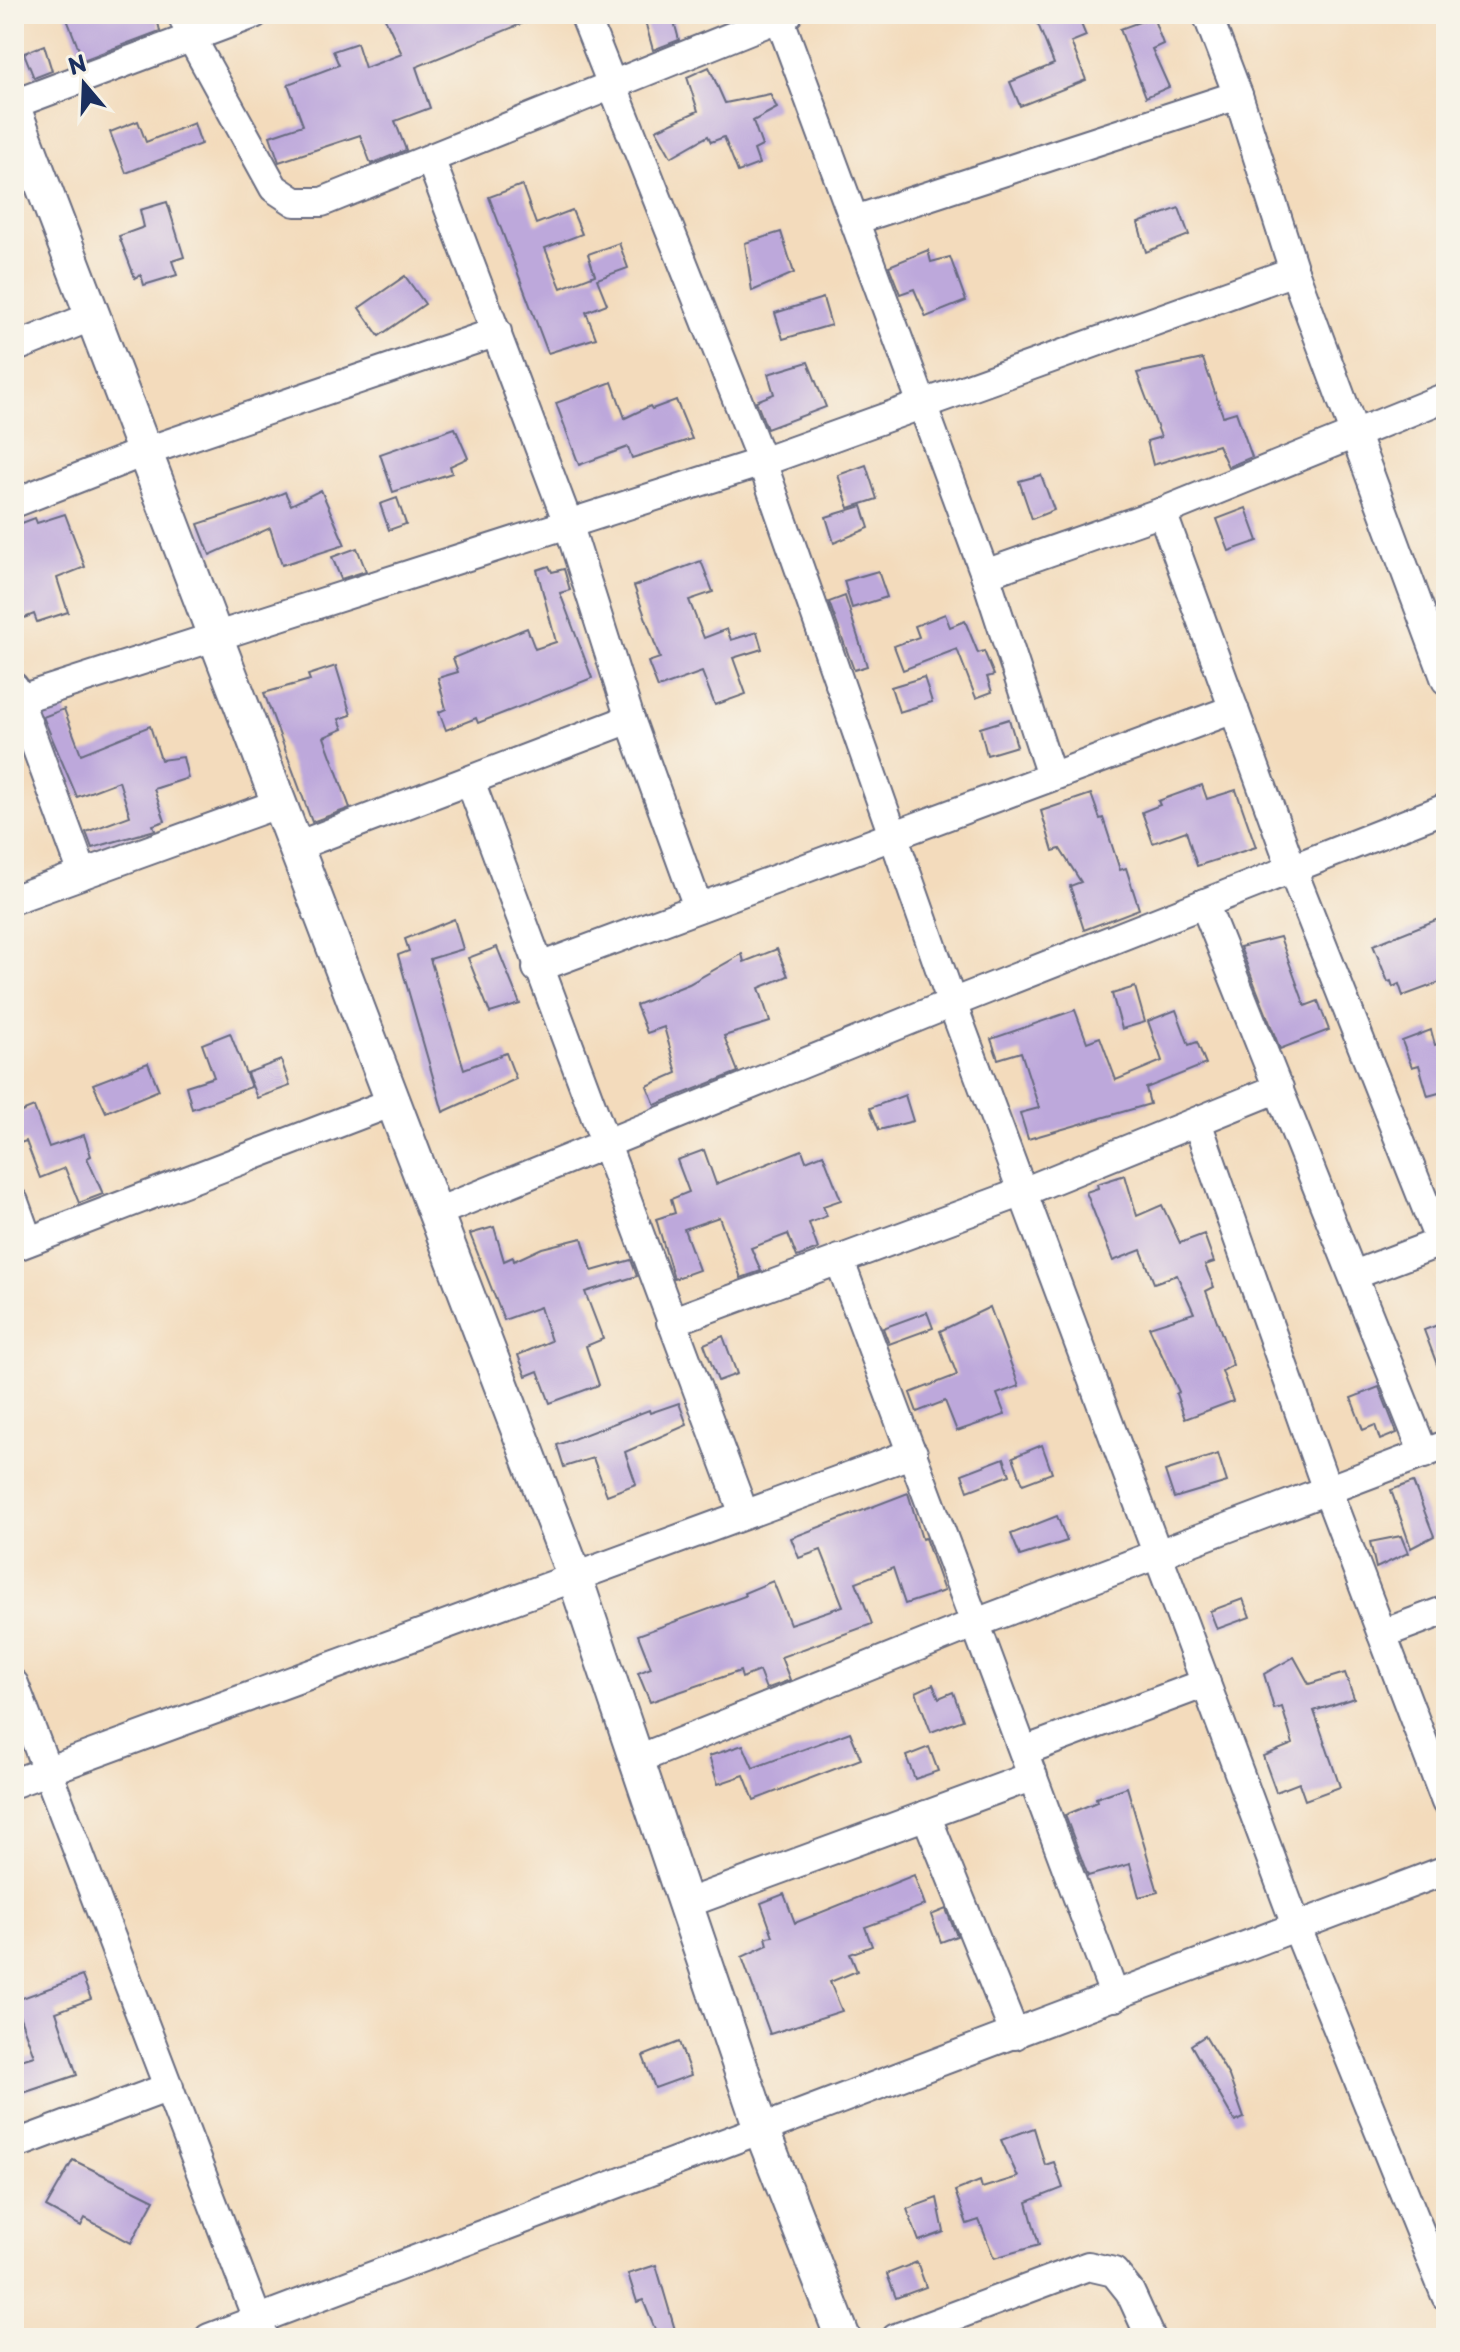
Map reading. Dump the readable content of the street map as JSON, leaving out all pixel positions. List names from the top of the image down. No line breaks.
{"north":"top"}
